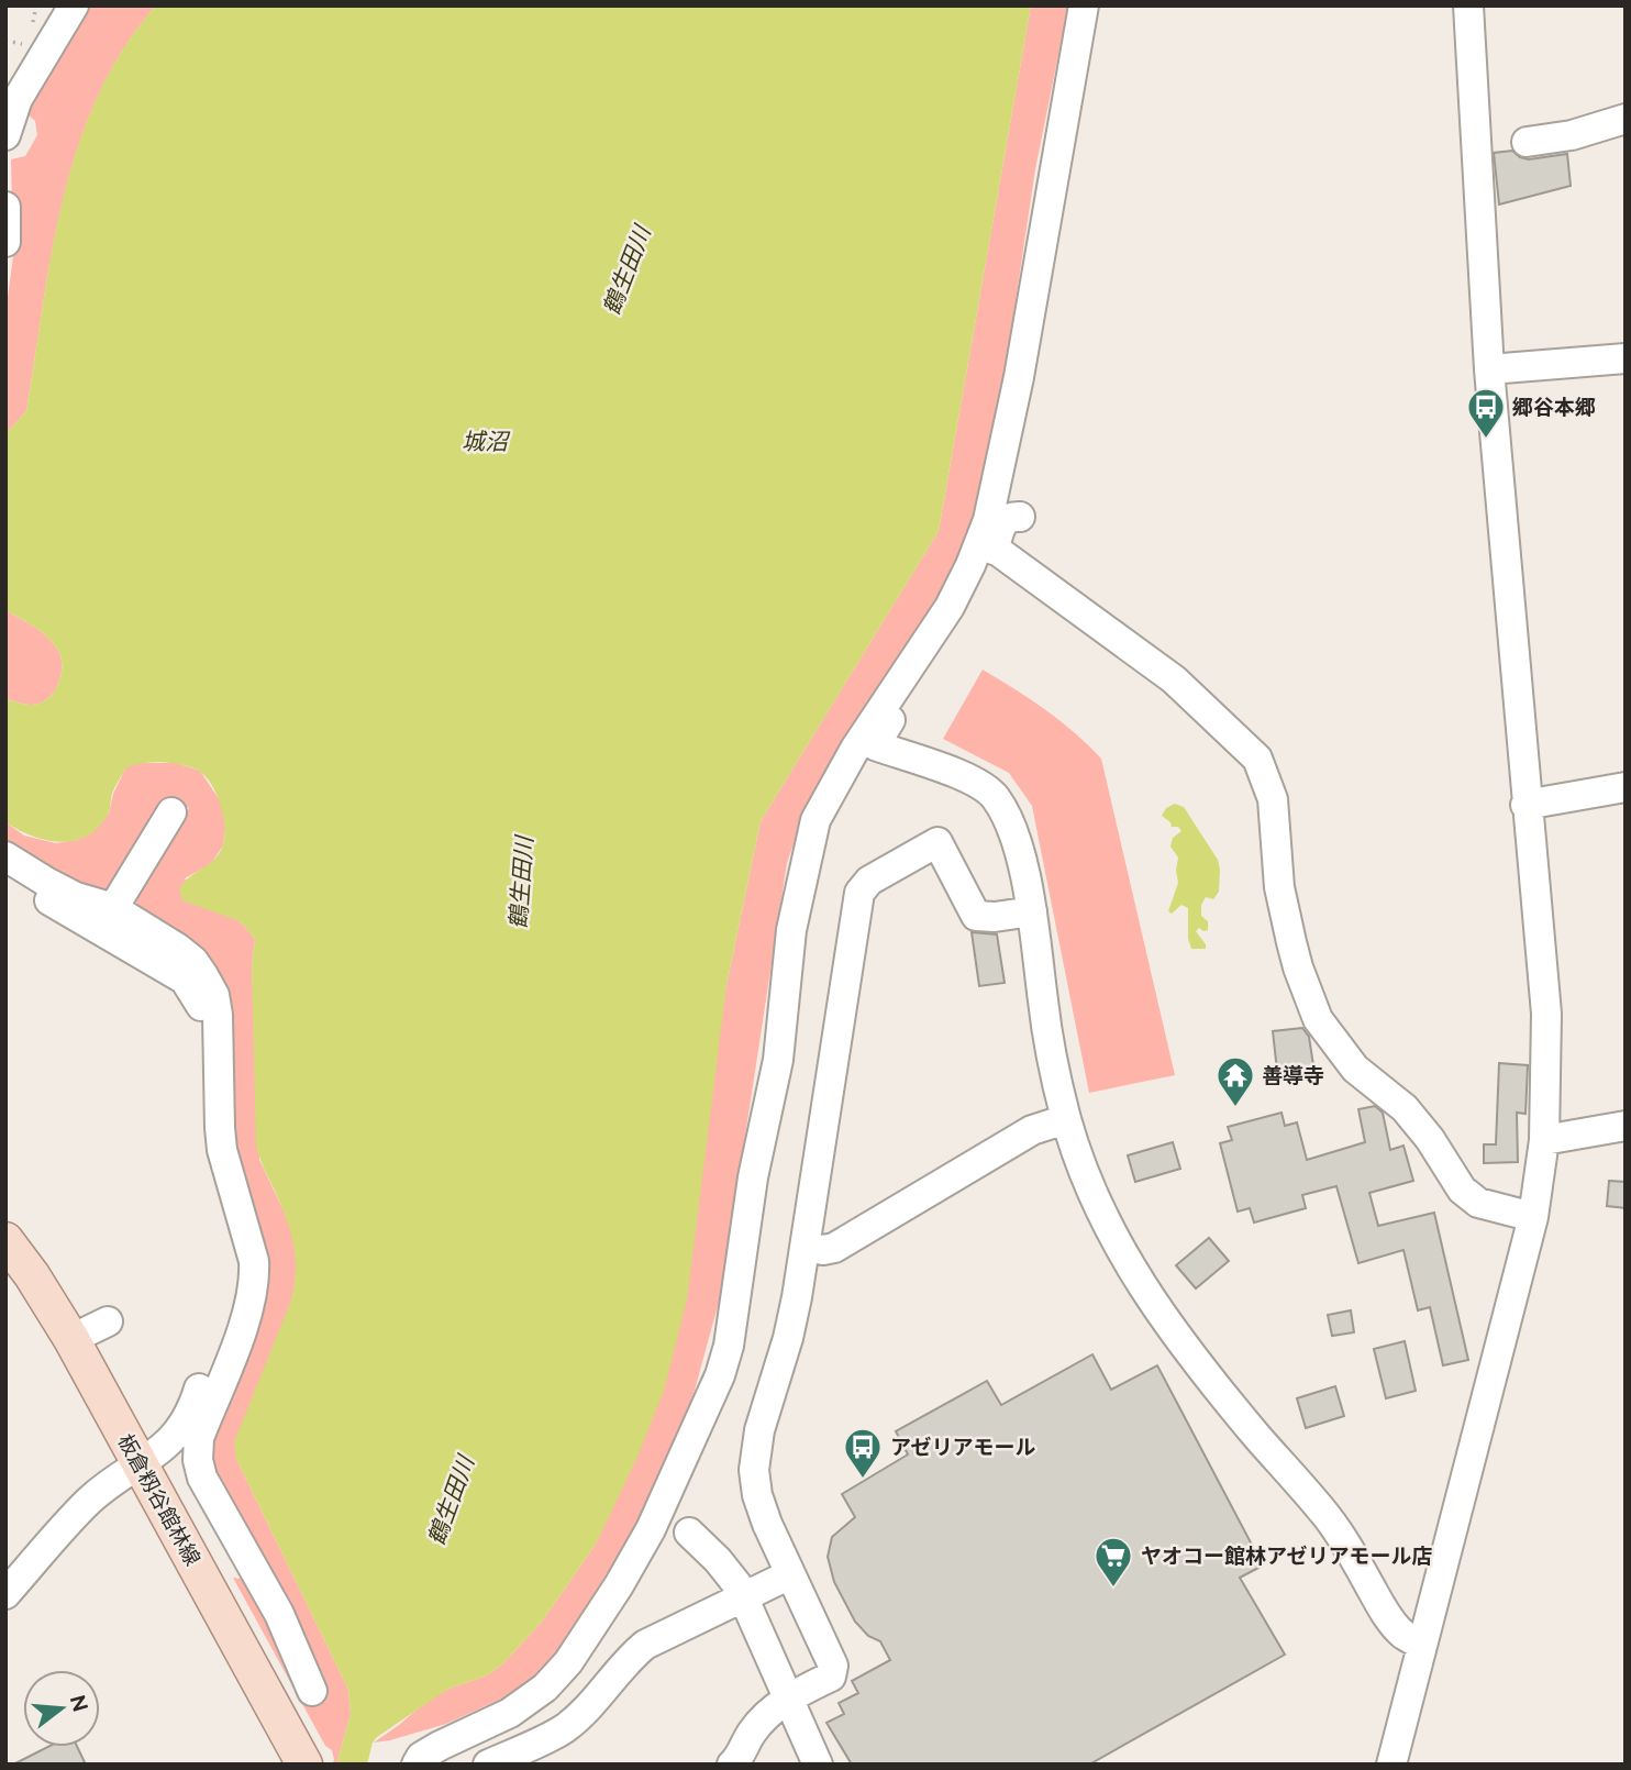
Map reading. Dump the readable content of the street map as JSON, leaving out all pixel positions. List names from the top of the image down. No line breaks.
{"streets":{"main road":["板倉籾谷館林線"]},"water":["鶴生田川","城沼"],"places":{"bus stop":["郷谷本郷","アゼリアモール"],"temple":["善導寺"],"supermarket":["ヤオコー館林アゼリアモール店"]},"north":"right"}
